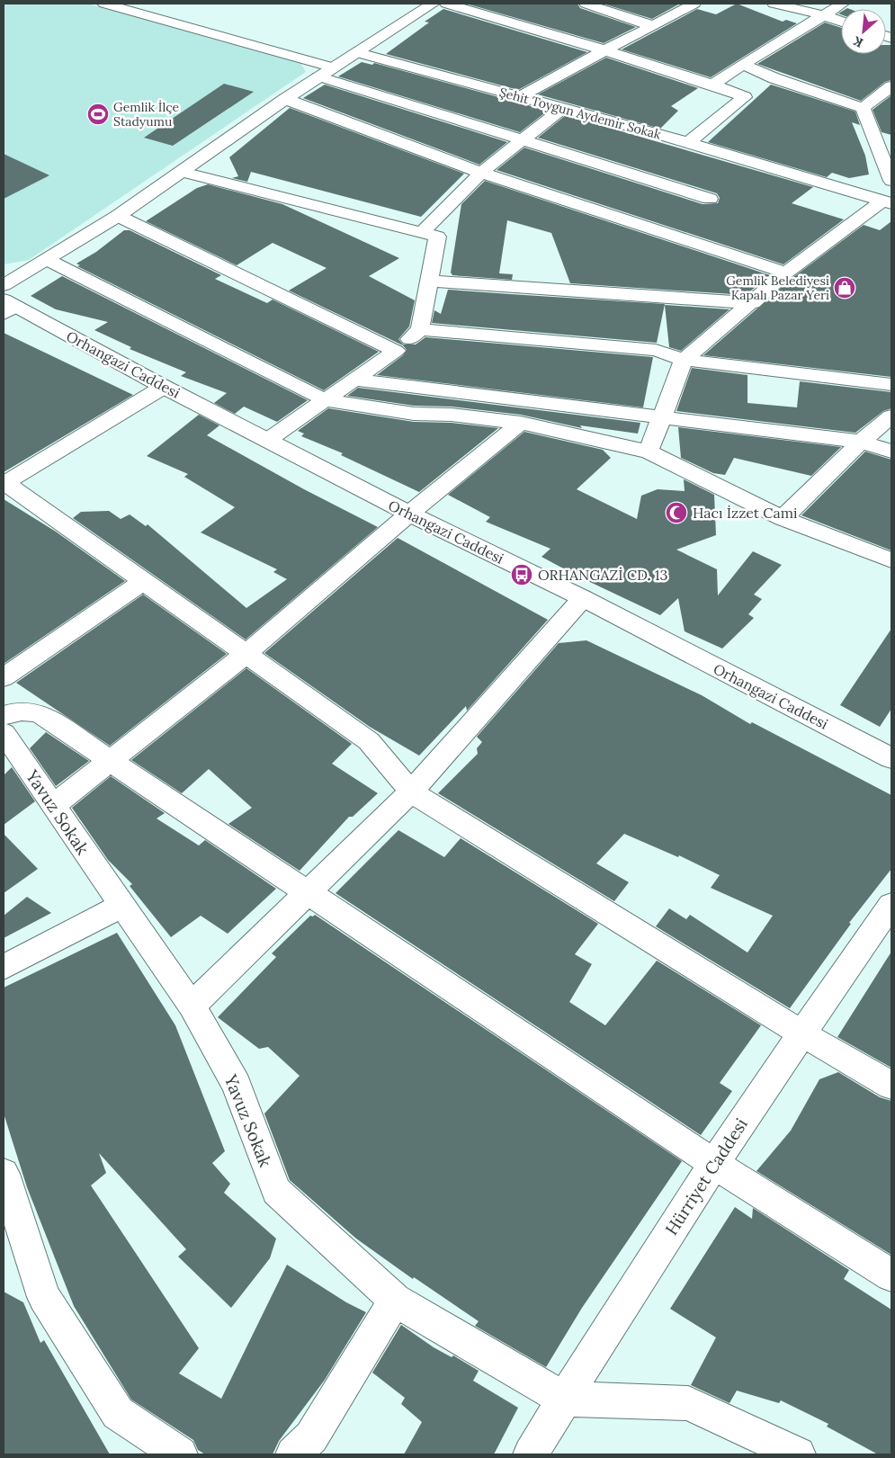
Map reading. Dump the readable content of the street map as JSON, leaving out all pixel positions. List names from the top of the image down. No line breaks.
{"streets":{"street":["Şehit Toygun Aydemir Sokak","Orhangazi Caddesi","Yavuz Sokak","Hürriyet Caddesi"]},"crossings":[["Yavuz Sokak","Hürriyet Caddesi"]],"places":{"sports":["Gemlik İlçe Stadyumu"],"shop":["Gemlik Belediyesi Kapalı Pazar Yeri"],"mosque":["Hacı İzzet Cami"],"bus stop":["ORHANGAZİ CD. 13"]},"north":"bottom left"}
